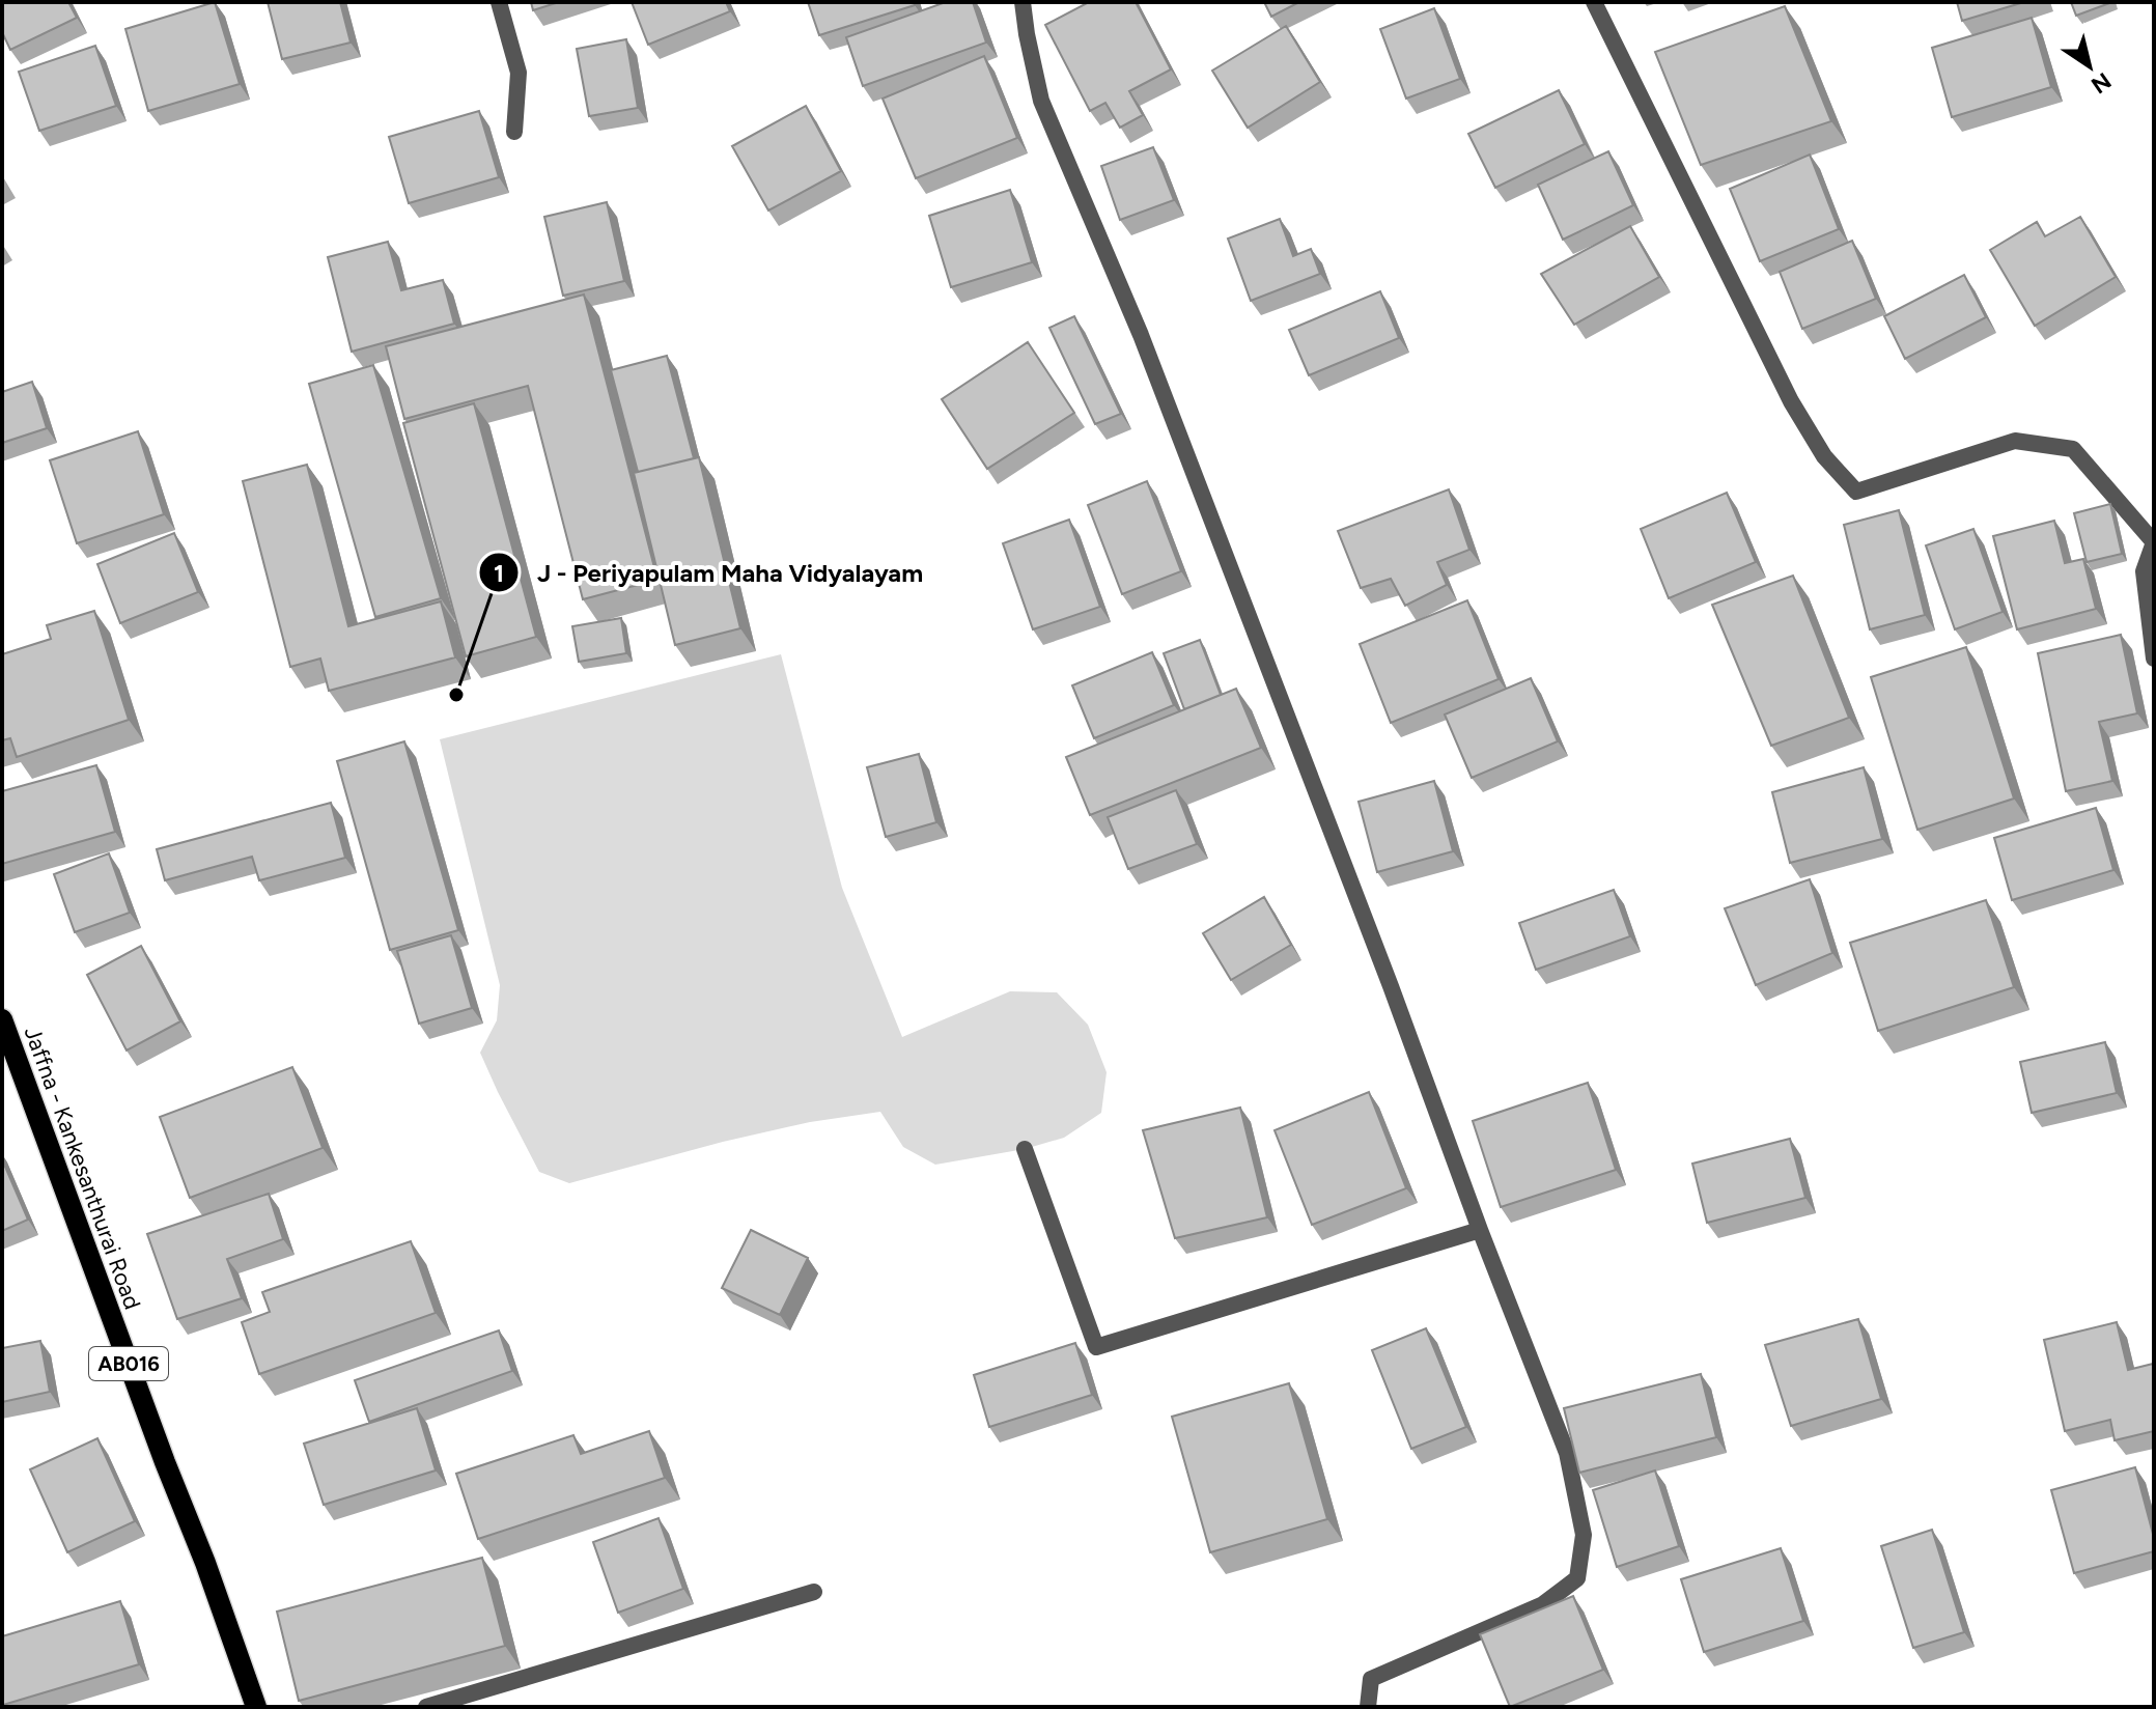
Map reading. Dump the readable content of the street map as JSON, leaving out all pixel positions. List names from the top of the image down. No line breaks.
{"streets":{"main road":["Jaffna - Kankesanthurai Road","AB016"]},"places":["J - Periyapulam Maha Vidyalayam"],"north":"bottom right"}
